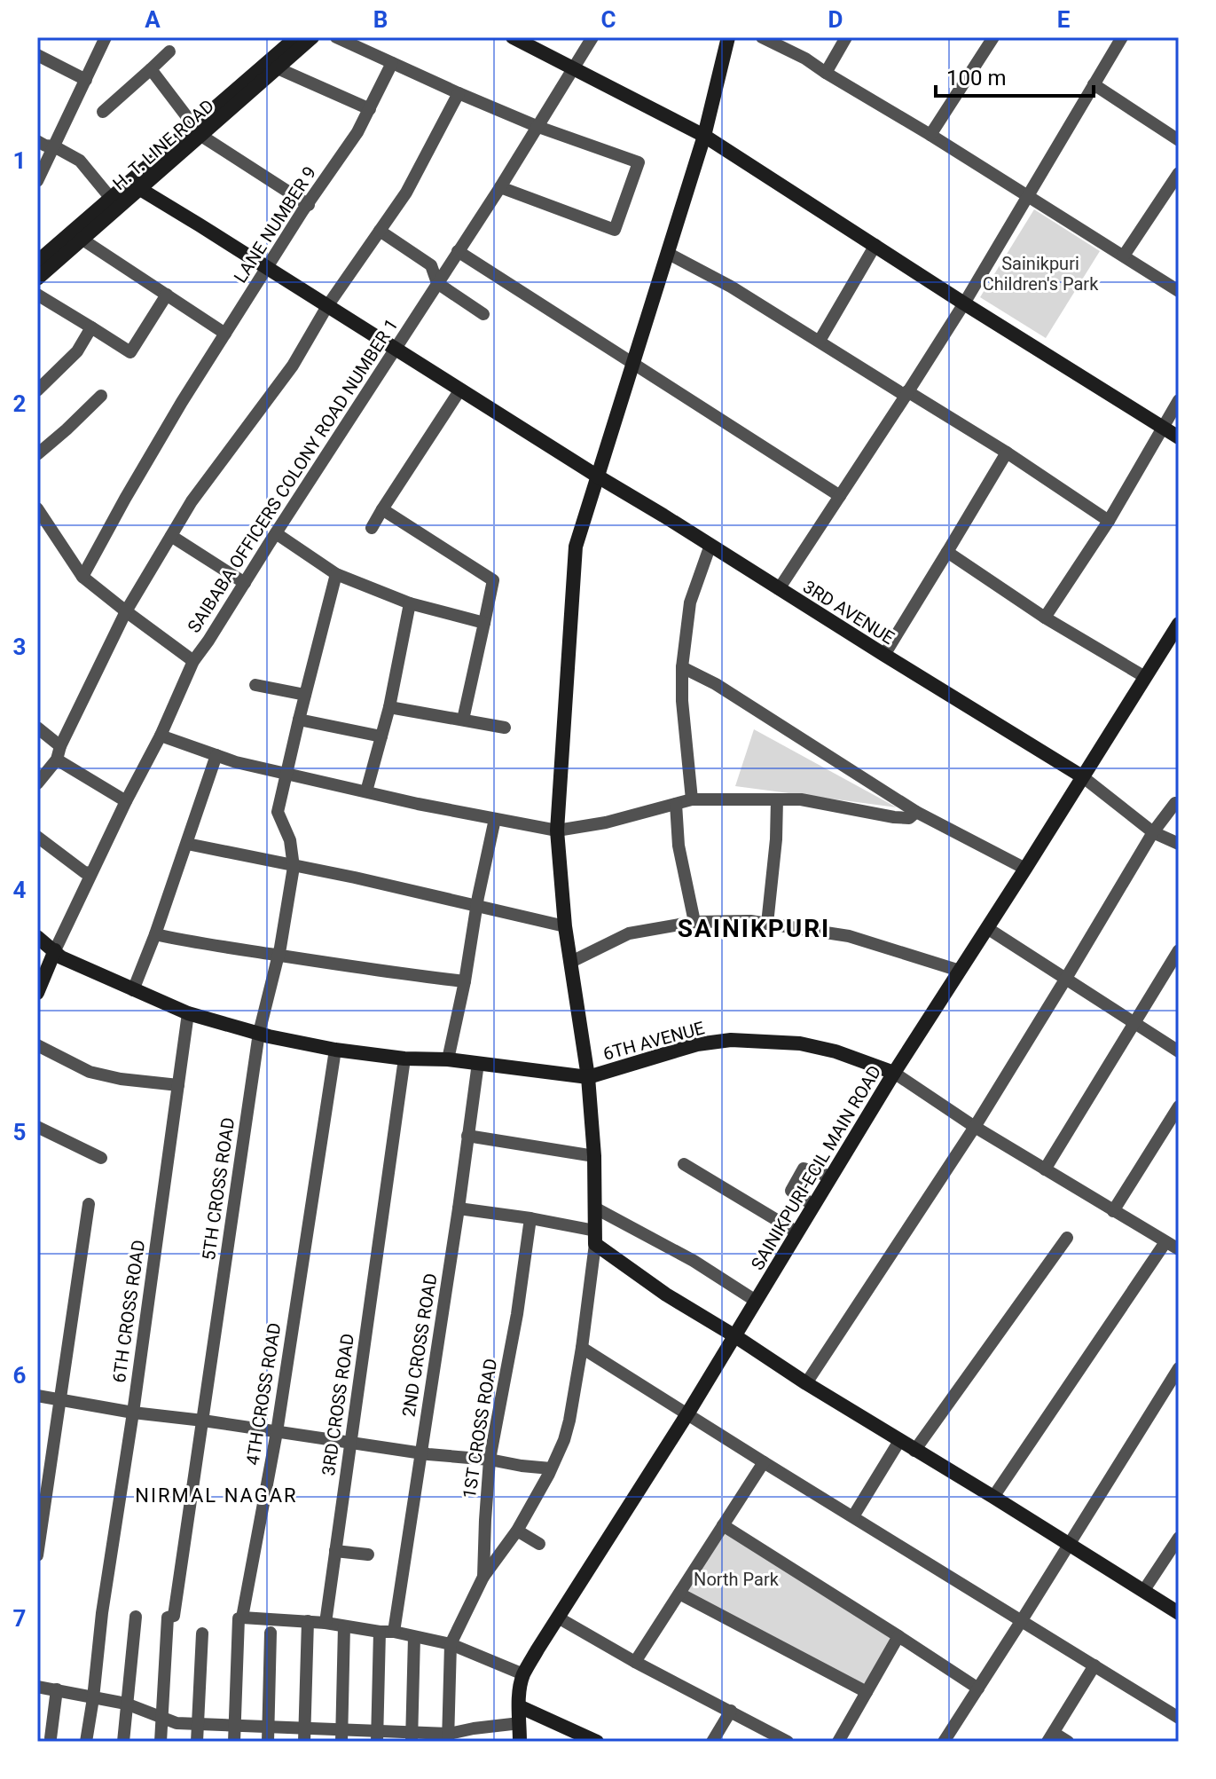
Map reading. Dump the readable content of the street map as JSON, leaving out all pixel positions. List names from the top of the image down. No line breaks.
{"streets":{"street":["H. T. LINE ROAD","LANE NUMBER 9","SAIBABA OFFICERS COLONY ROAD NUMBER 1","3RD AVENUE","6TH AVENUE","SAINIKPURI-ECIL MAIN ROAD","5TH CROSS ROAD","6TH CROSS ROAD","2ND CROSS ROAD","4TH CROSS ROAD","3RD CROSS ROAD","1ST CROSS ROAD"]},"crossings":[["H. T. LINE ROAD","3RD AVENUE"],["LANE NUMBER 9","3RD AVENUE"],["SAIBABA OFFICERS COLONY ROAD NUMBER 1","3RD AVENUE"],["3RD AVENUE","SAINIKPURI-ECIL MAIN ROAD"],["6TH AVENUE","SAINIKPURI-ECIL MAIN ROAD"]],"districts":["SAINIKPURI","NIRMAL NAGAR"],"parks":["Sainikpuri Children's Park","North Park"],"scale_bar":"100 m","grid":{"columns":["A","B","C","D","E"],"rows":["1","2","3","4","5","6","7"]}}
